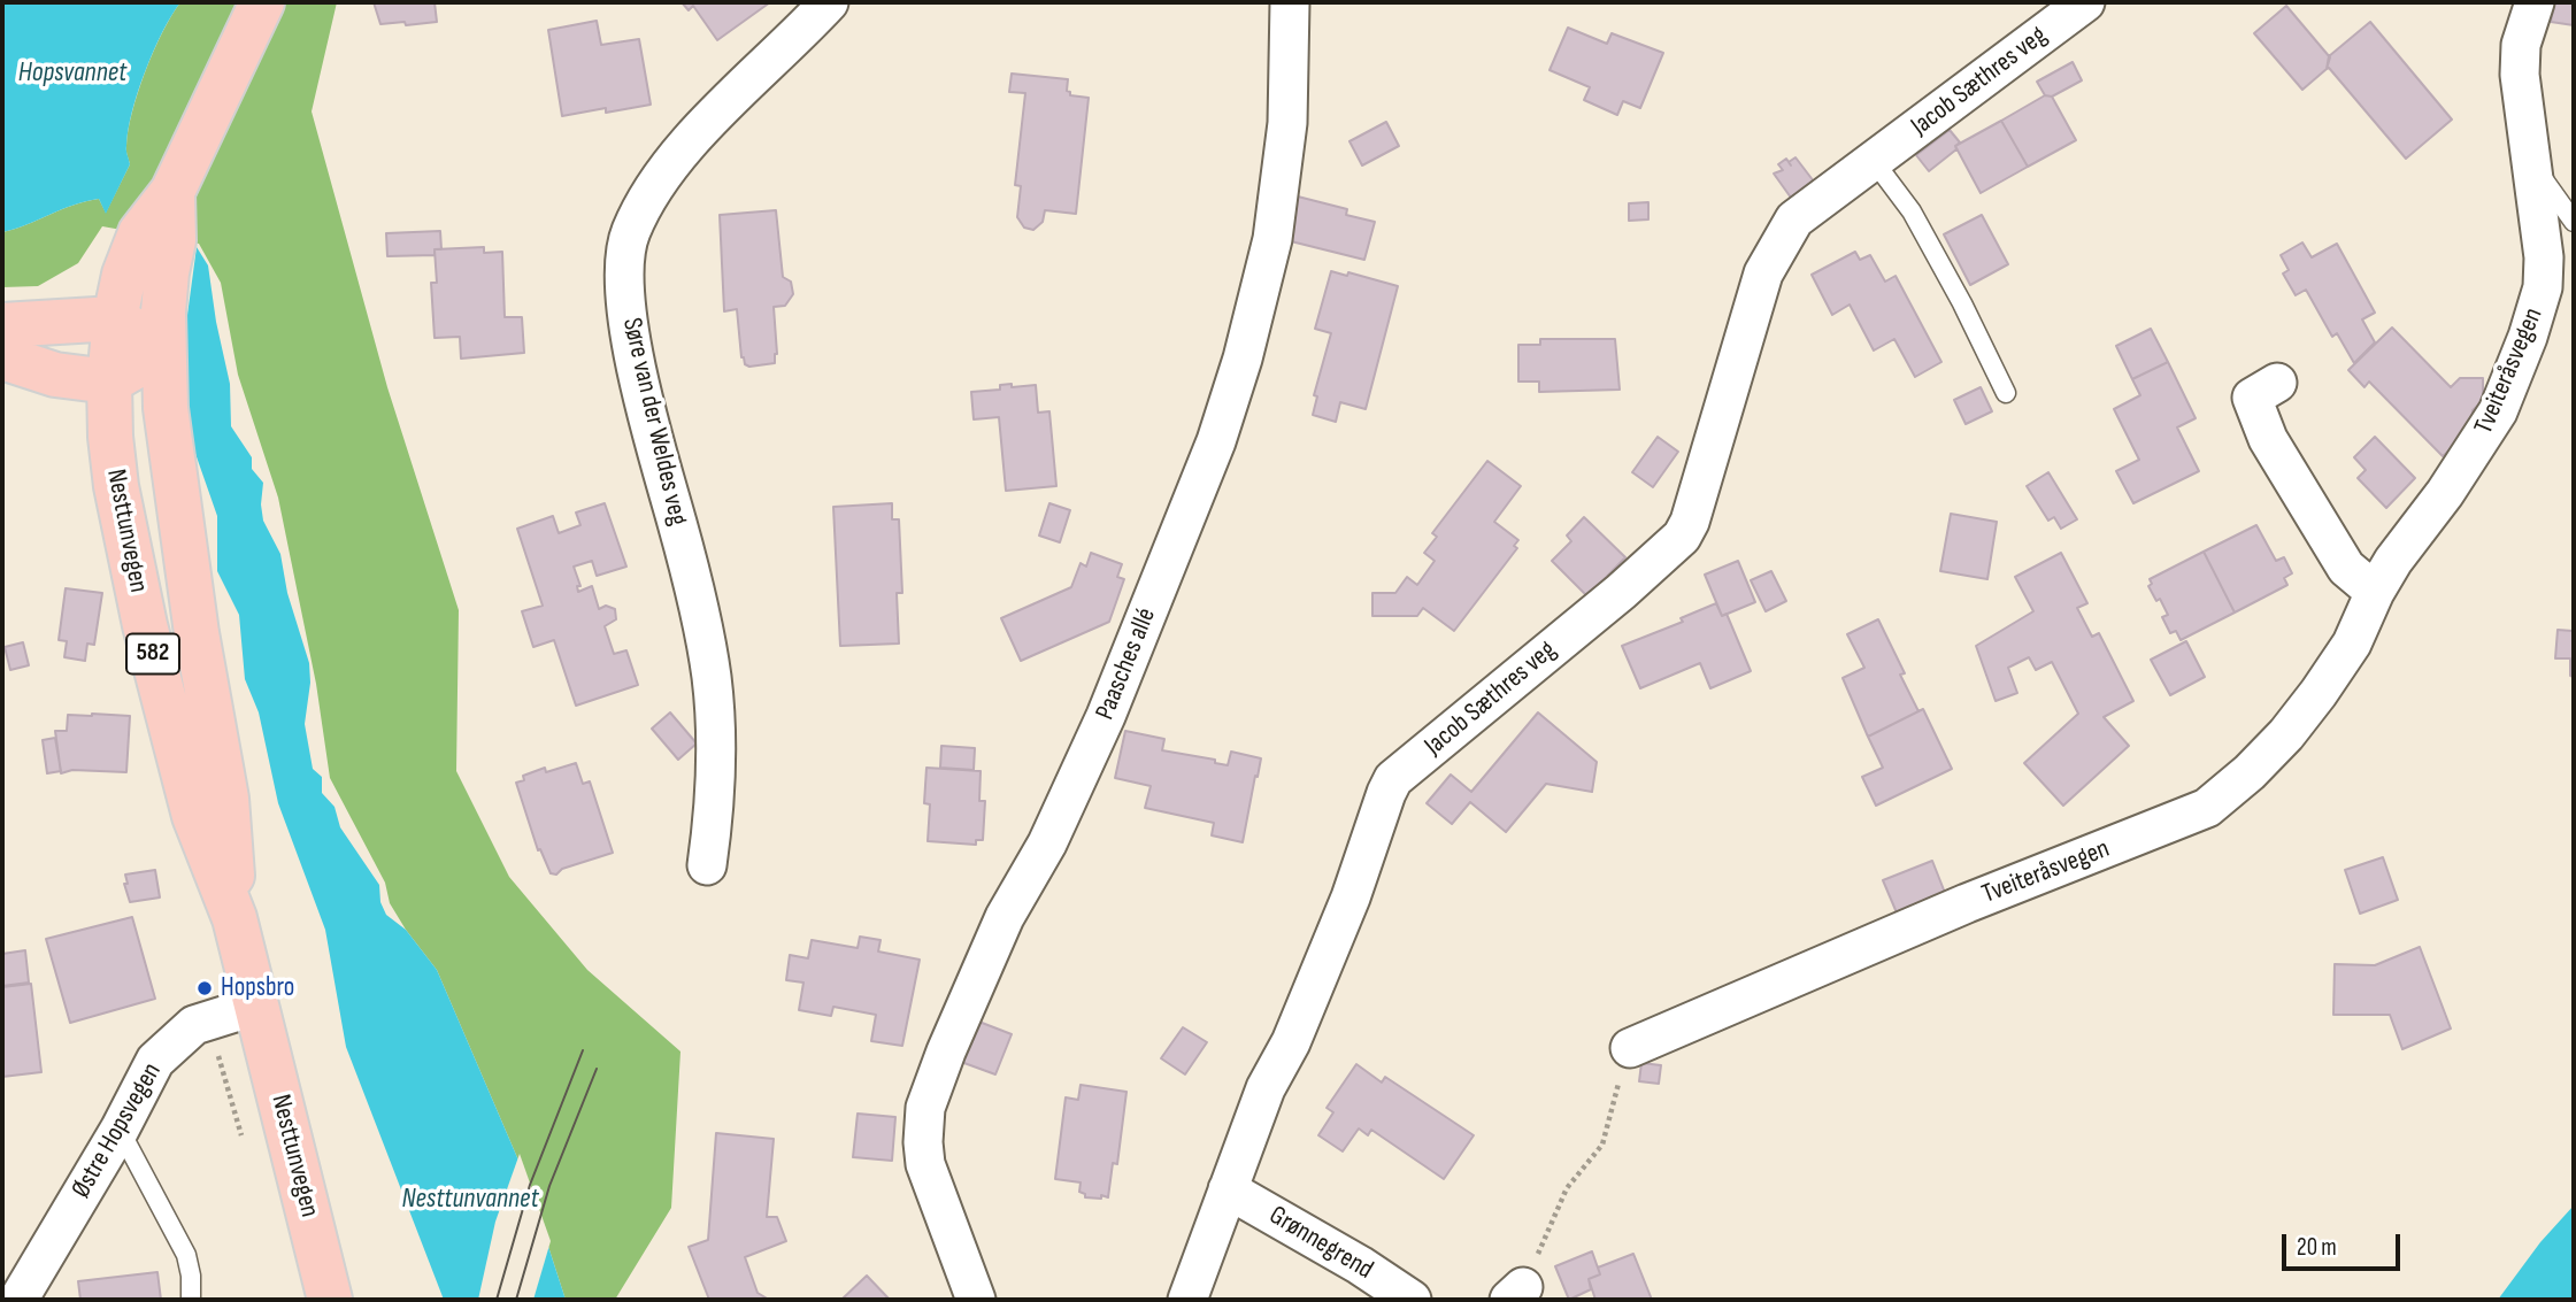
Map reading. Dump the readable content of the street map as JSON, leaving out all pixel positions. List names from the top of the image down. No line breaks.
{"streets":{"main road":["Nesttunvegen","582"],"street":["Jacob Sæthres veg","Tveiteråsvegen","Søre van der Weldes veg","Paasches allé","Østre Hopsvegen","Grønnegrend"]},"crossings":[["Jacob Sæthres veg","Grønnegrend"],["Nesttunvegen","Østre Hopsvegen"]],"water":["Hopsvannet","Nesttunvannet"],"places":["Hopsbro"],"scale_bar":"20 m"}
